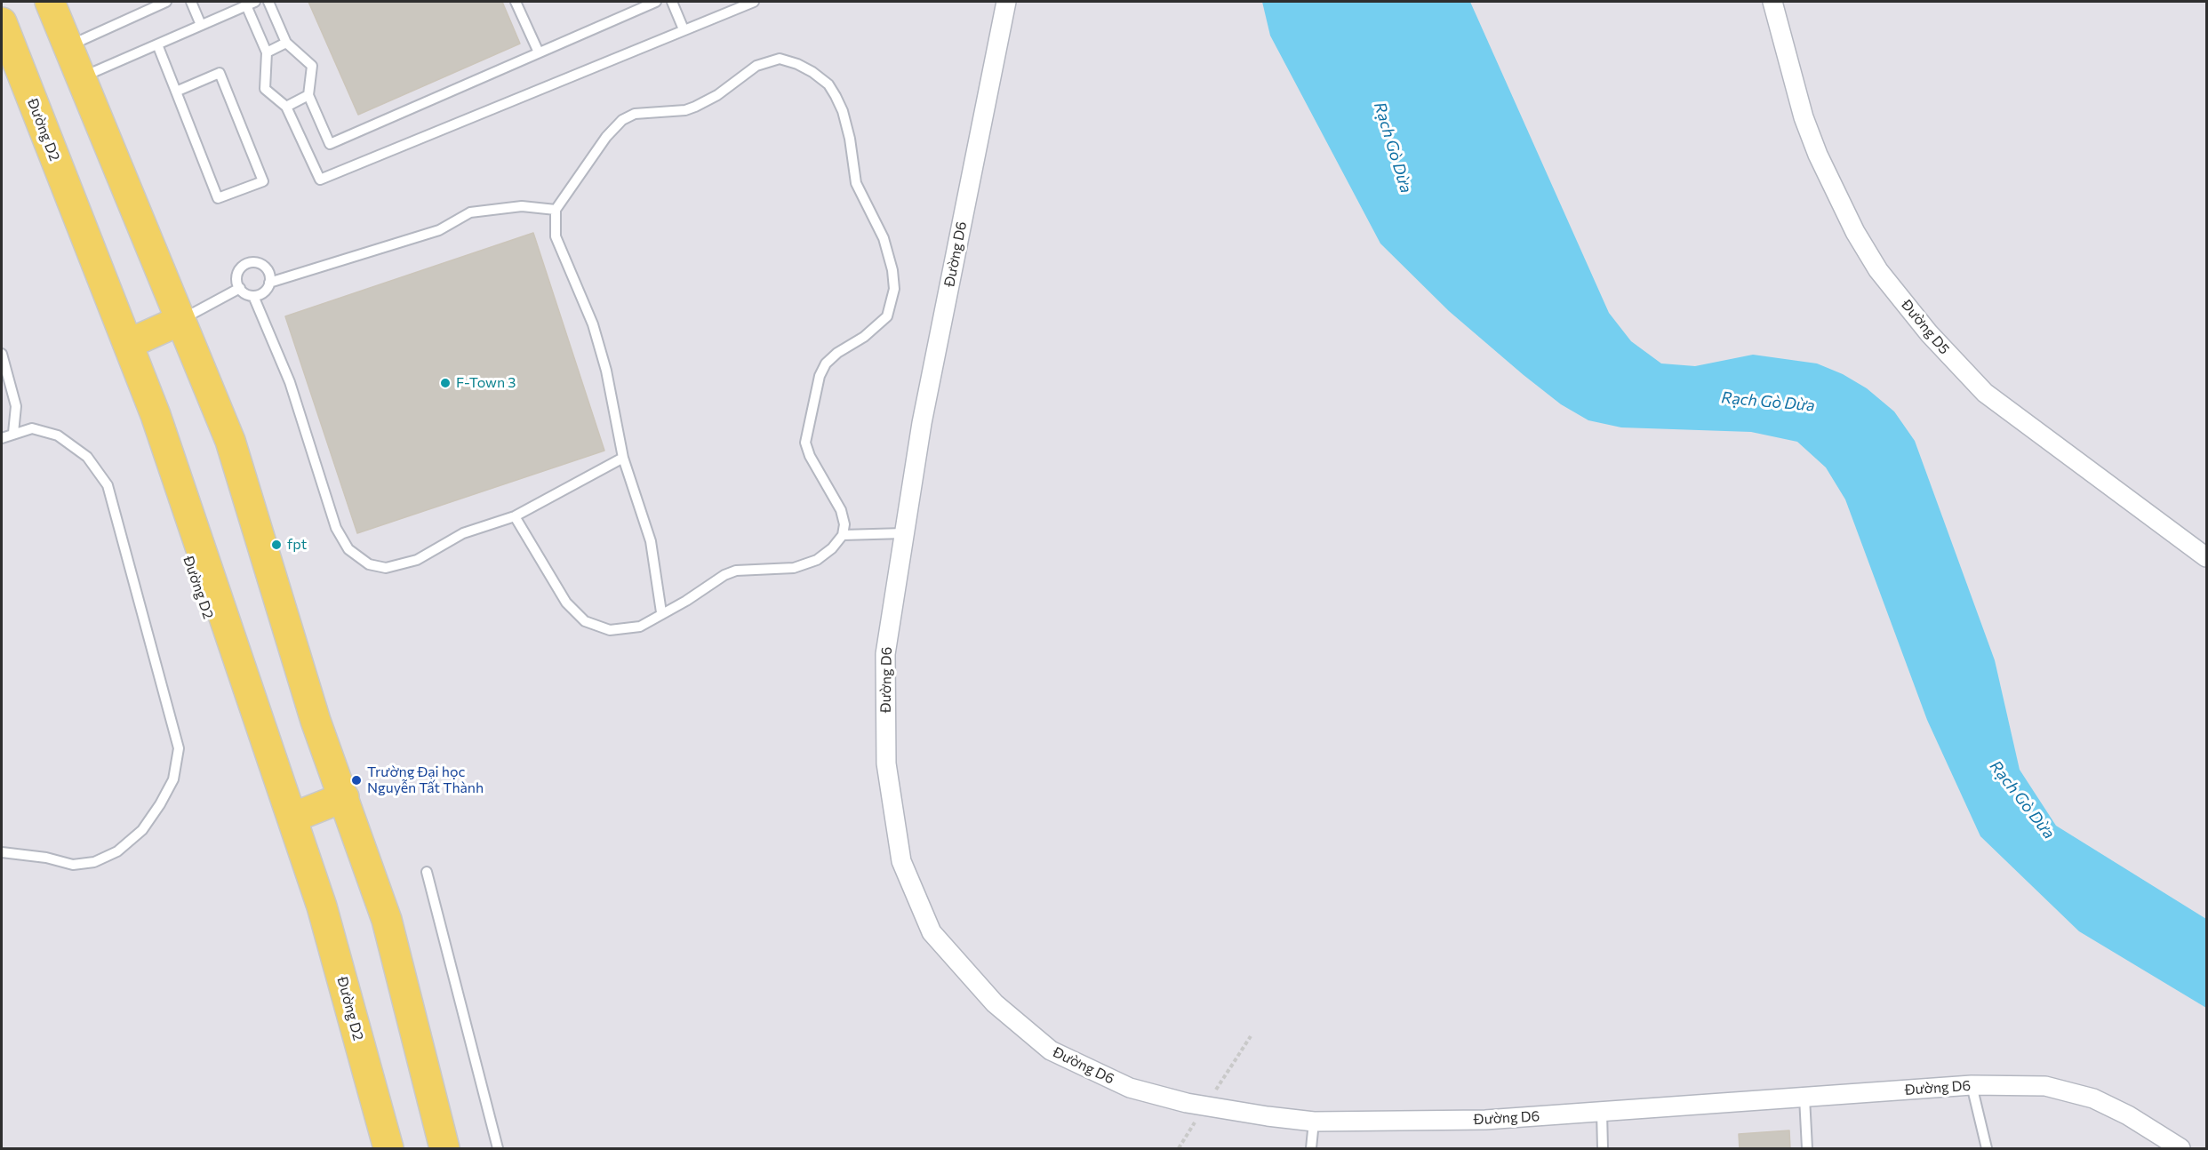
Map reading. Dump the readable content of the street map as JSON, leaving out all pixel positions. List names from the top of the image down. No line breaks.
{"streets":{"main road":["Đường D2"],"street":["Đường D6","Đường D5"]},"water":["Rạch Gò Dừa"],"places":["F-Town 3","fpt","Trường Đại học Nguyễn Tất Thành"]}
